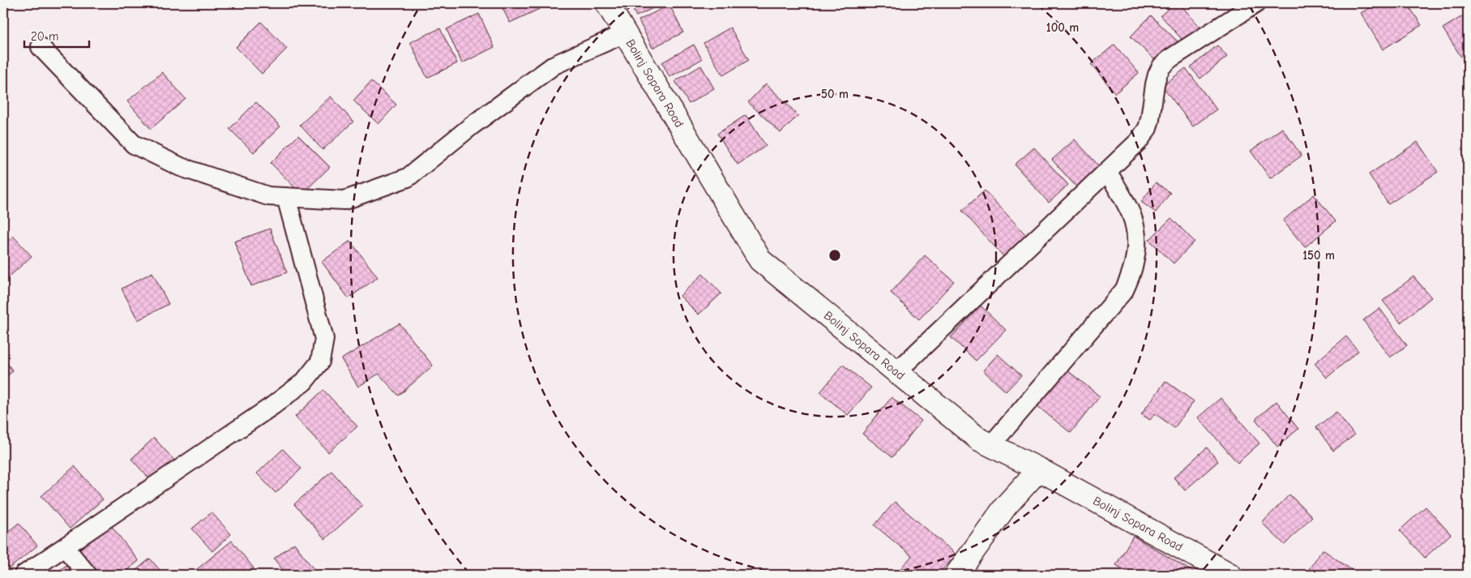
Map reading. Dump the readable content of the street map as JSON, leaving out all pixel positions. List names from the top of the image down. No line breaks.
{"streets":{"main road":["Bolinj Sopara Road"]},"scale_bar":"20 m","rings":["100 m","50 m","150 m"]}
